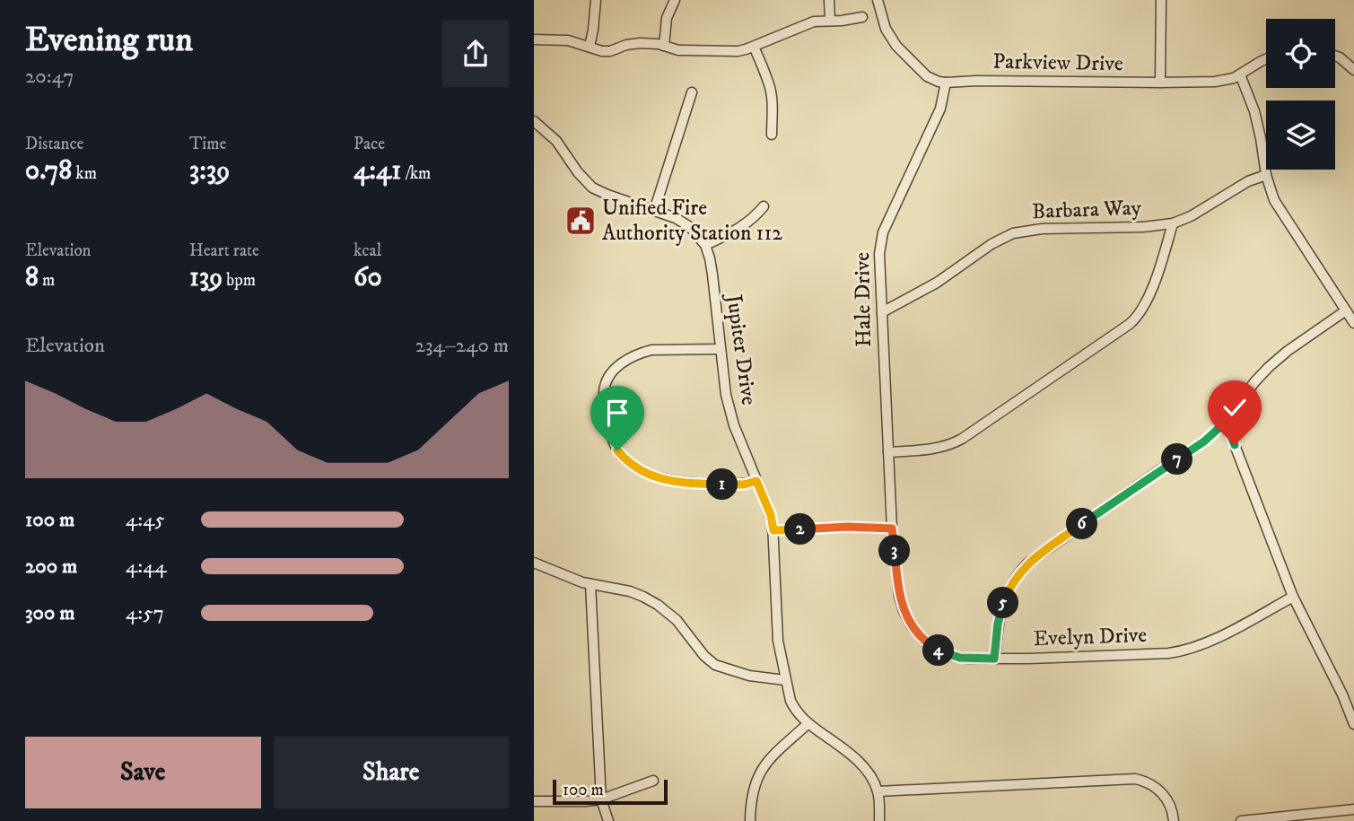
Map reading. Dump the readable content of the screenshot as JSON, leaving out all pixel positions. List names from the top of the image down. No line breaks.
{"streets":{"street":["Parkview Drive","Barbara Way","Hale Drive","Jupiter Drive","Evelyn Drive"]},"crossings":[["Parkview Drive","Hale Drive"],["Barbara Way","Hale Drive"],["Hale Drive","Evelyn Drive"]],"places":{"public building":["Unified Fire Authority Station 112"]},"scale_bar":"100 m","page":{"heading":["Evening run","20:47"],"stats":[["Distance","0.78 km"],["Time","3:39"],["Pace","4:41 /km"],["Elevation","8 m"],["Heart rate","139 bpm"],["kcal","60"]],"chart":["Elevation","234–240 m"],"pins":["7","1","6","2","3","5","4"],"list":[{"name":"100 m","note":"4:45"},{"name":"200 m","note":"4:44"},{"name":"300 m","note":"4:57"}],"buttons":["Save","Share"],"scale":"100 m"}}
